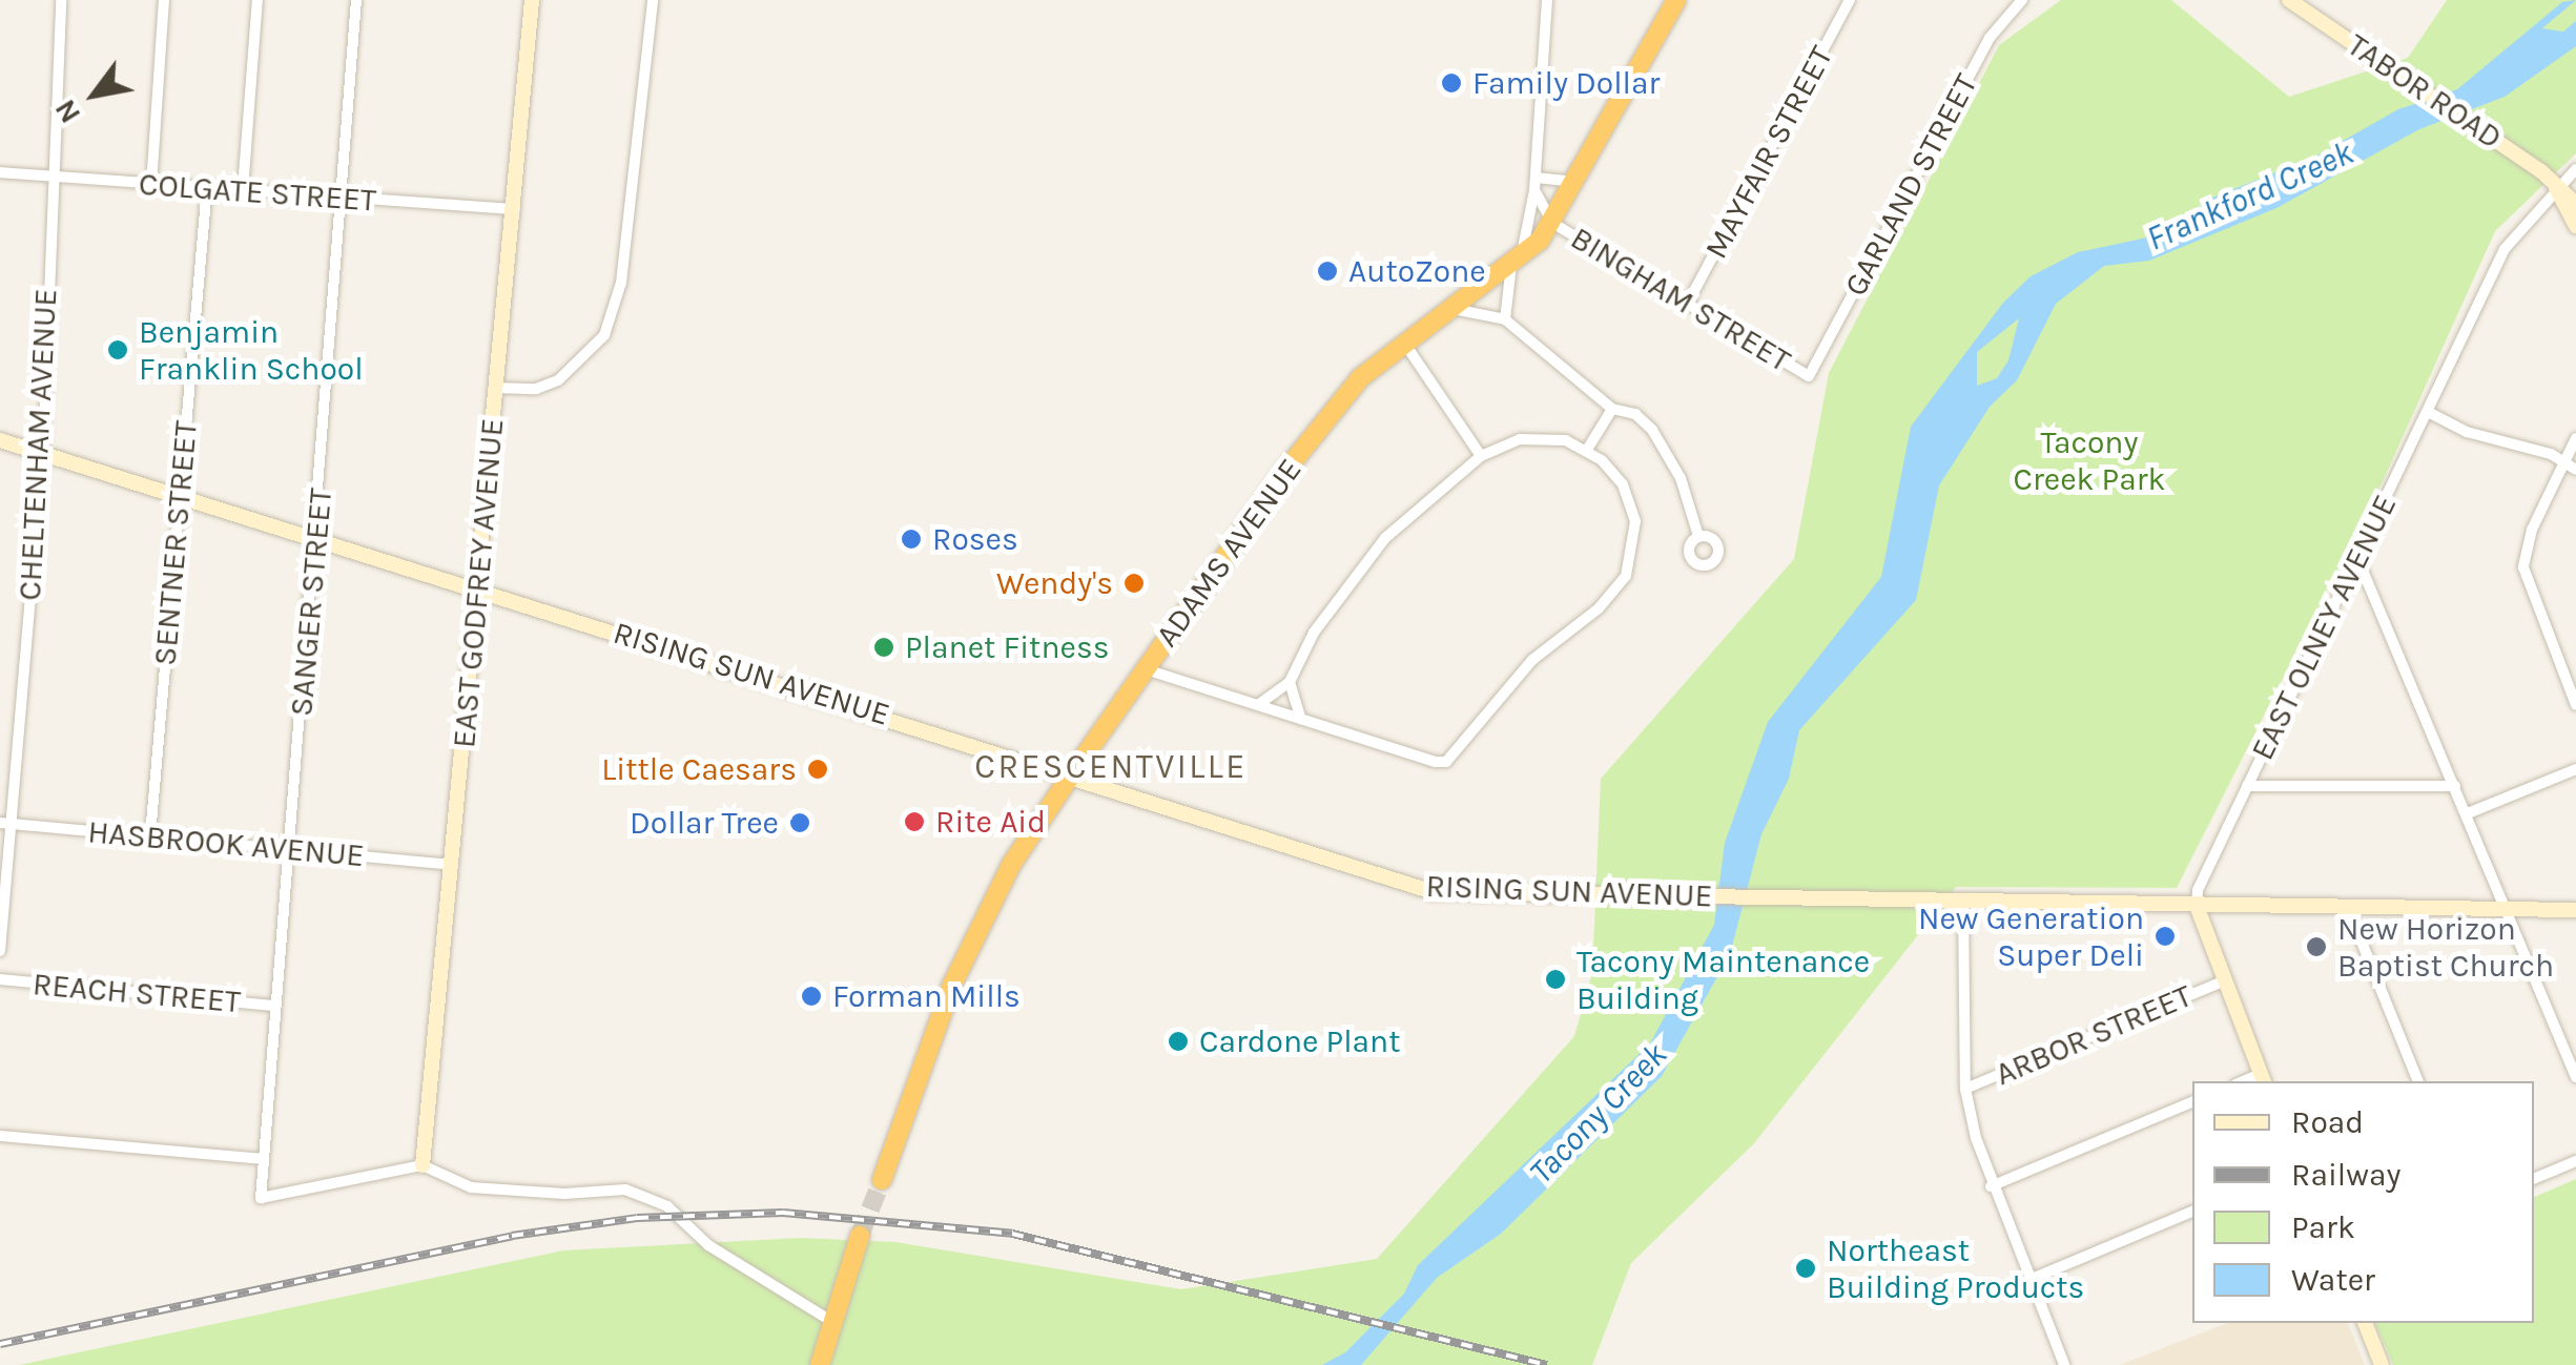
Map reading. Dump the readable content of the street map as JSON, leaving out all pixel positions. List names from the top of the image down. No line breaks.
{"streets":{"highway":["ADAMS AVENUE"],"main road":["TABOR ROAD","EAST GODFREY AVENUE","RISING SUN AVENUE"],"street":["MAYFAIR STREET","GARLAND STREET","COLGATE STREET","BINGHAM STREET","CHELTENHAM AVENUE","SENTNER STREET","SANGER STREET","EAST OLNEY AVENUE","HASBROOK AVENUE","REACH STREET","ARBOR STREET"]},"crossings":[["TABOR ROAD","EAST OLNEY AVENUE"],["MAYFAIR STREET","BINGHAM STREET"],["GARLAND STREET","BINGHAM STREET"],["COLGATE STREET","CHELTENHAM AVENUE"],["COLGATE STREET","SENTNER STREET"],["COLGATE STREET","EAST GODFREY AVENUE"],["COLGATE STREET","SANGER STREET"],["BINGHAM STREET","ADAMS AVENUE"],["CHELTENHAM AVENUE","RISING SUN AVENUE"],["CHELTENHAM AVENUE","HASBROOK AVENUE"],["SENTNER STREET","RISING SUN AVENUE"],["SENTNER STREET","HASBROOK AVENUE"],["ADAMS AVENUE","RISING SUN AVENUE"],["EAST GODFREY AVENUE","SANGER STREET"],["EAST GODFREY AVENUE","RISING SUN AVENUE"],["EAST GODFREY AVENUE","HASBROOK AVENUE"],["SANGER STREET","RISING SUN AVENUE"],["SANGER STREET","HASBROOK AVENUE"],["SANGER STREET","REACH STREET"],["EAST OLNEY AVENUE","RISING SUN AVENUE"]],"districts":["CRESCENTVILLE"],"water":["Frankford Creek","Tacony Creek"],"parks":["Tacony Creek Park"],"places":["Family Dollar","AutoZone","Benjamin Franklin School","Roses","Wendy's","Planet Fitness","Little Caesars","Rite Aid","Dollar Tree","New Generation Super Deli","New Horizon Baptist Church","Tacony Maintenance Building","Forman Mills","Cardone Plant","Northeast Building Products"],"legend":["Road","Railway","Park","Water"],"north":"bottom left"}
